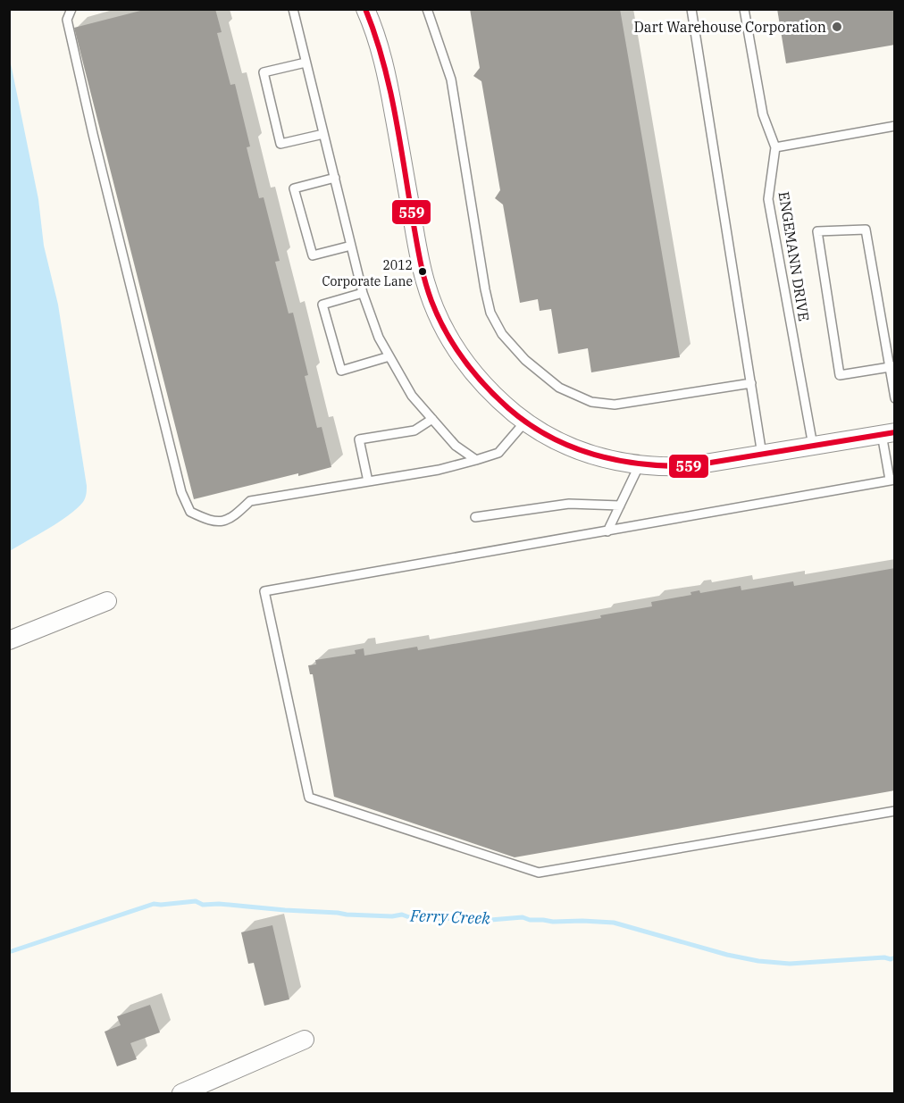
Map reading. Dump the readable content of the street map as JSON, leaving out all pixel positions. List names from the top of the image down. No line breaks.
{"streets":{"lane":["ENGEMANN DRIVE"]},"water":["Ferry Creek"],"places":["Dart Warehouse Corporation","2012 Corporate Lane"],"lines":["transit line 559"]}
